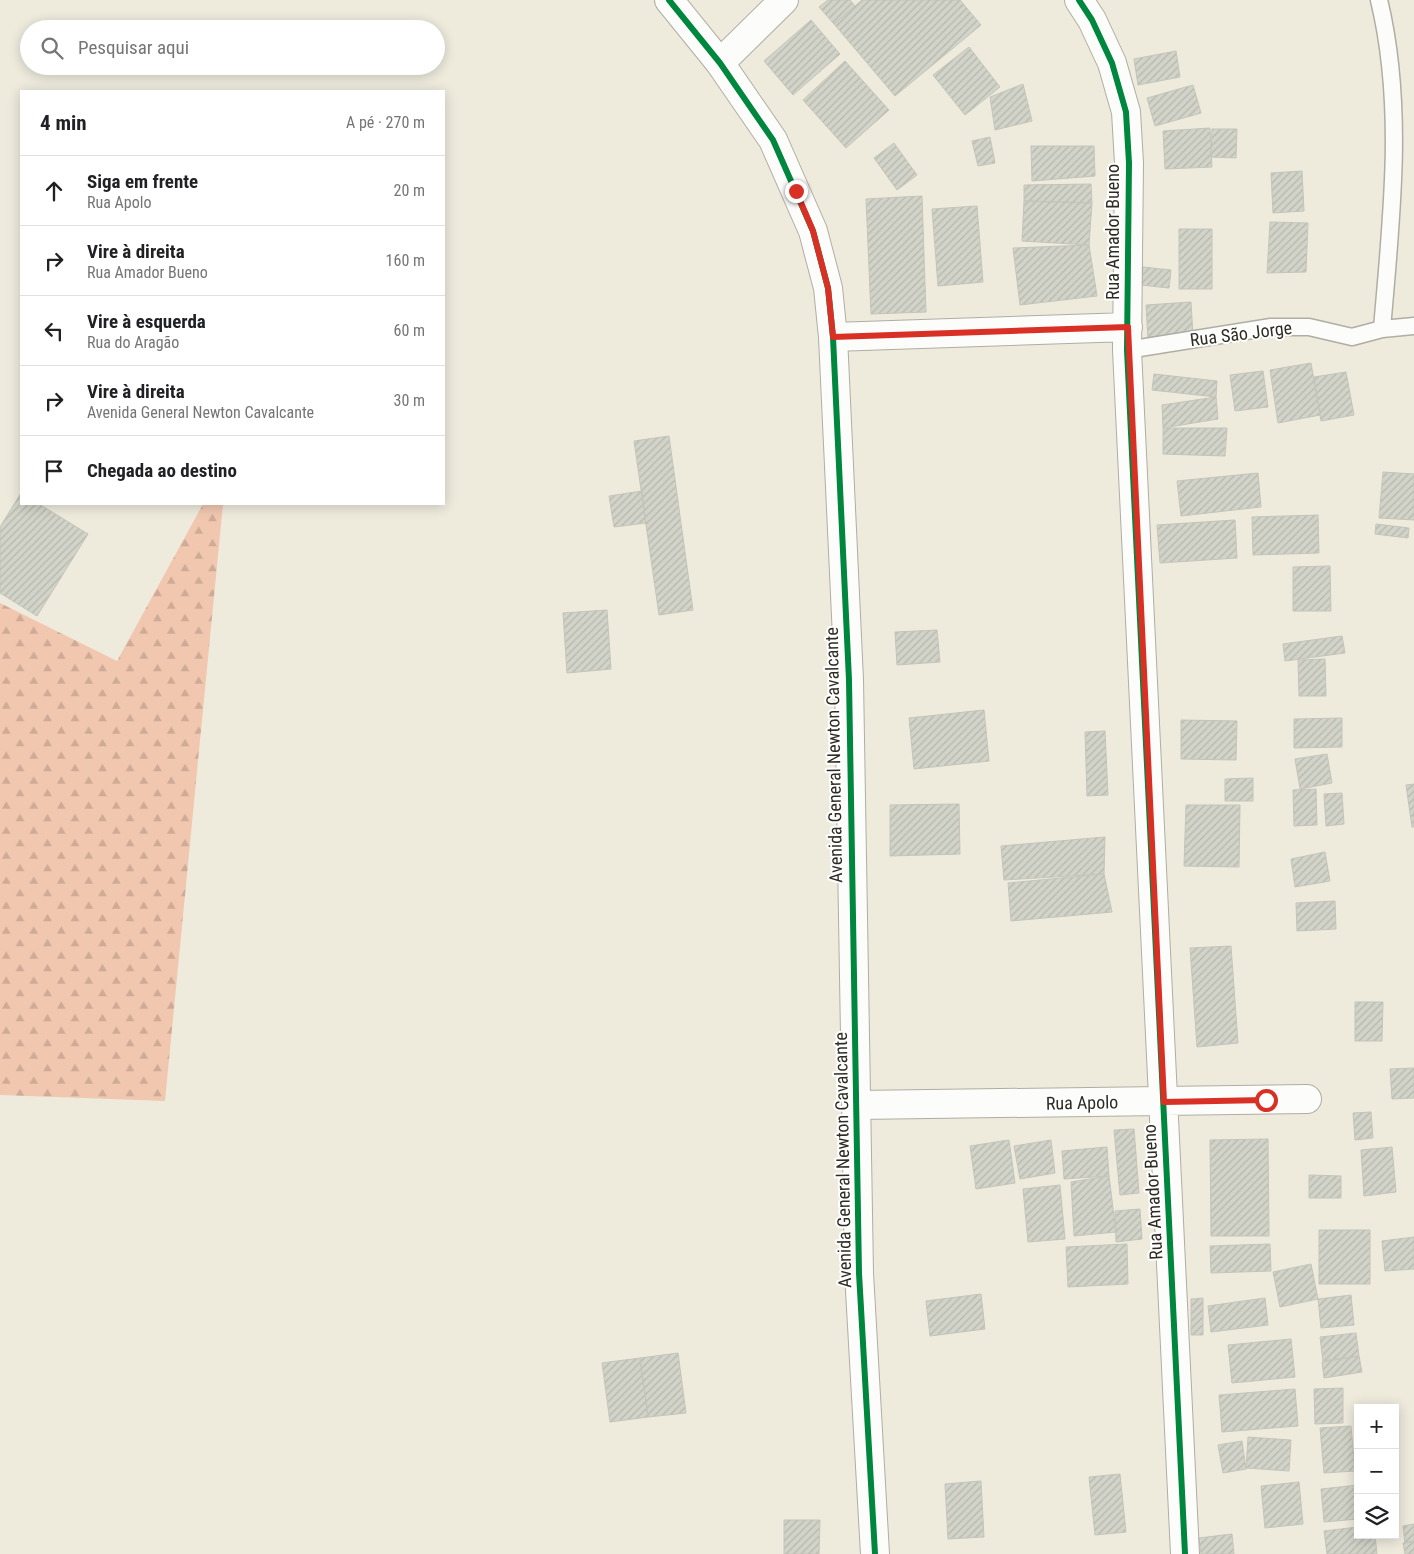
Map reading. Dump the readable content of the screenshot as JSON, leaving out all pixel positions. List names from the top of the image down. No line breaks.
{"streets":{"street":["Rua Amador Bueno","Avenida General Newton Cavalcante","Rua Apolo"],"lane":["Rua São Jorge"]},"crossings":[["Rua Amador Bueno","Rua São Jorge"],["Rua Amador Bueno","Rua Apolo"],["Avenida General Newton Cavalcante","Rua Apolo"]],"page":{"search":"Pesquisar aqui","heading":["4 min","A pé · 270 m"],"list":[["Siga em frente","Rua Apolo","20 m"],["Vire à direita","Rua Amador Bueno","160 m"],["Vire à esquerda","Rua do Aragão","60 m"],["Vire à direita","Avenida General Newton Cavalcante","30 m"],"Chegada ao destino"],"map_buttons":["+","−"]}}
